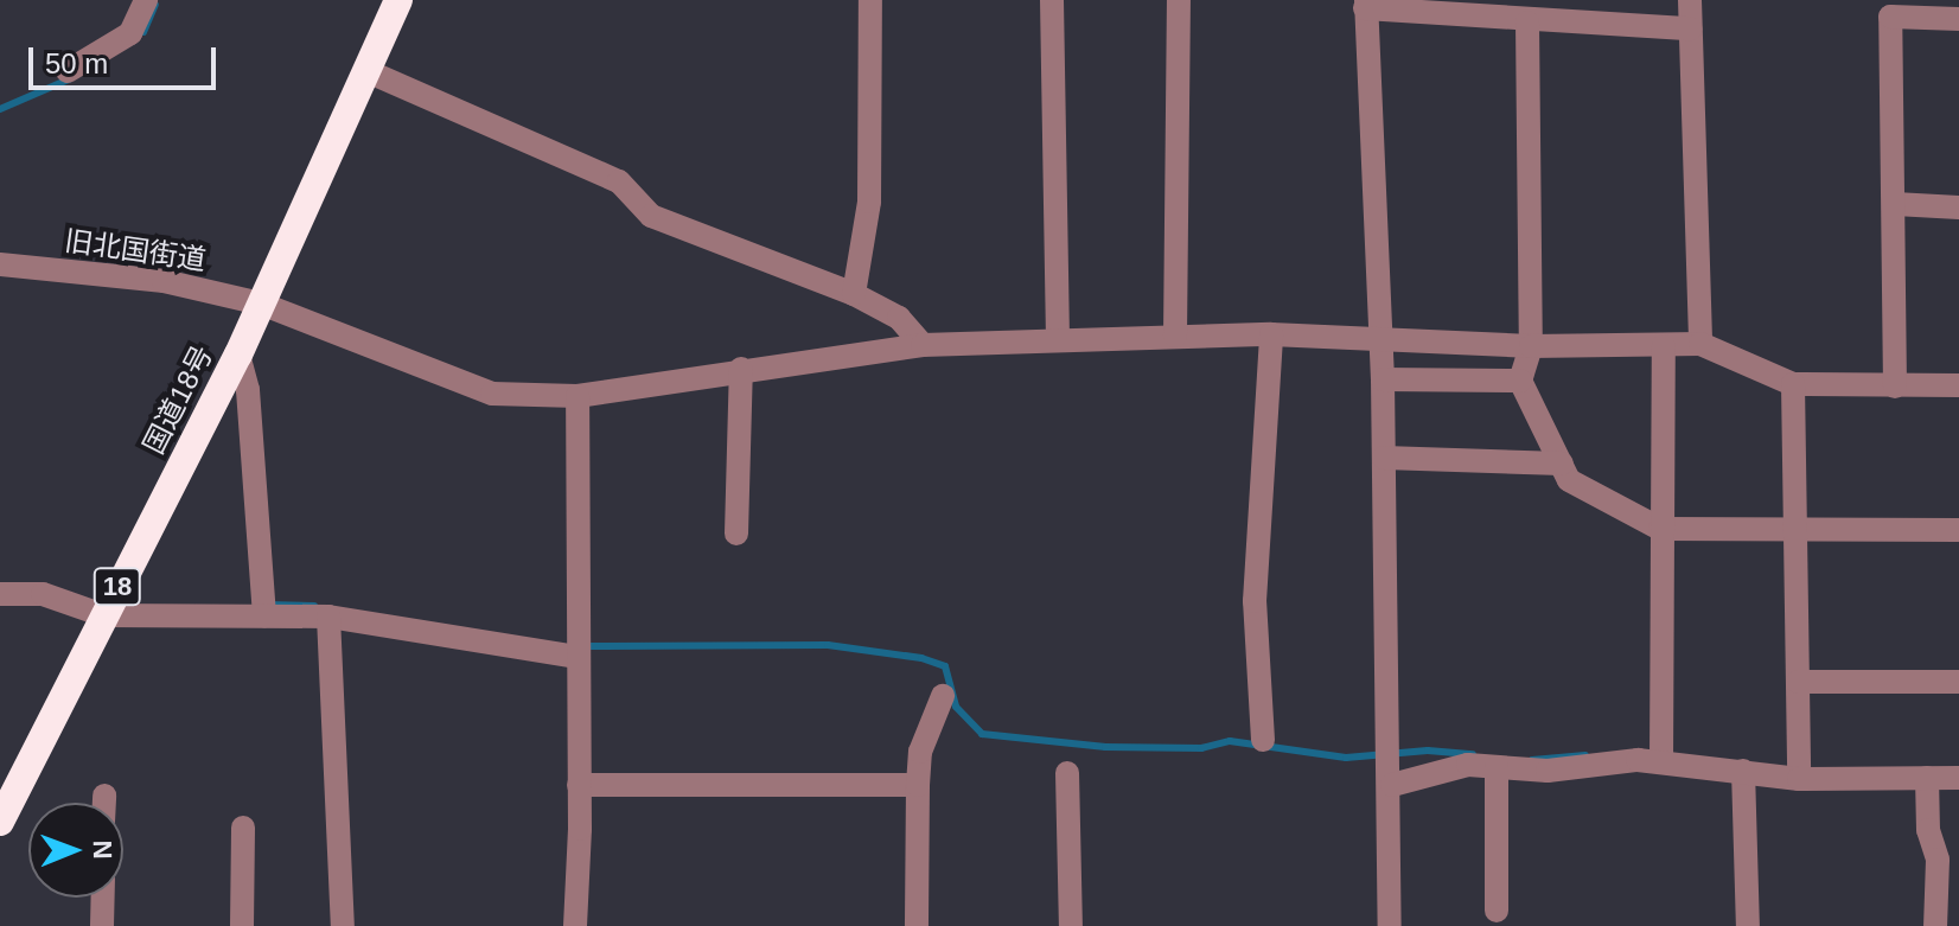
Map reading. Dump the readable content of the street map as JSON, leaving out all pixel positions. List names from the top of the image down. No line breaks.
{"streets":{"highway":["国道18号","18"],"street":["旧北国街道"]},"crossings":[["旧北国街道","国道18号"]],"scale_bar":"50 m","north":"right"}
